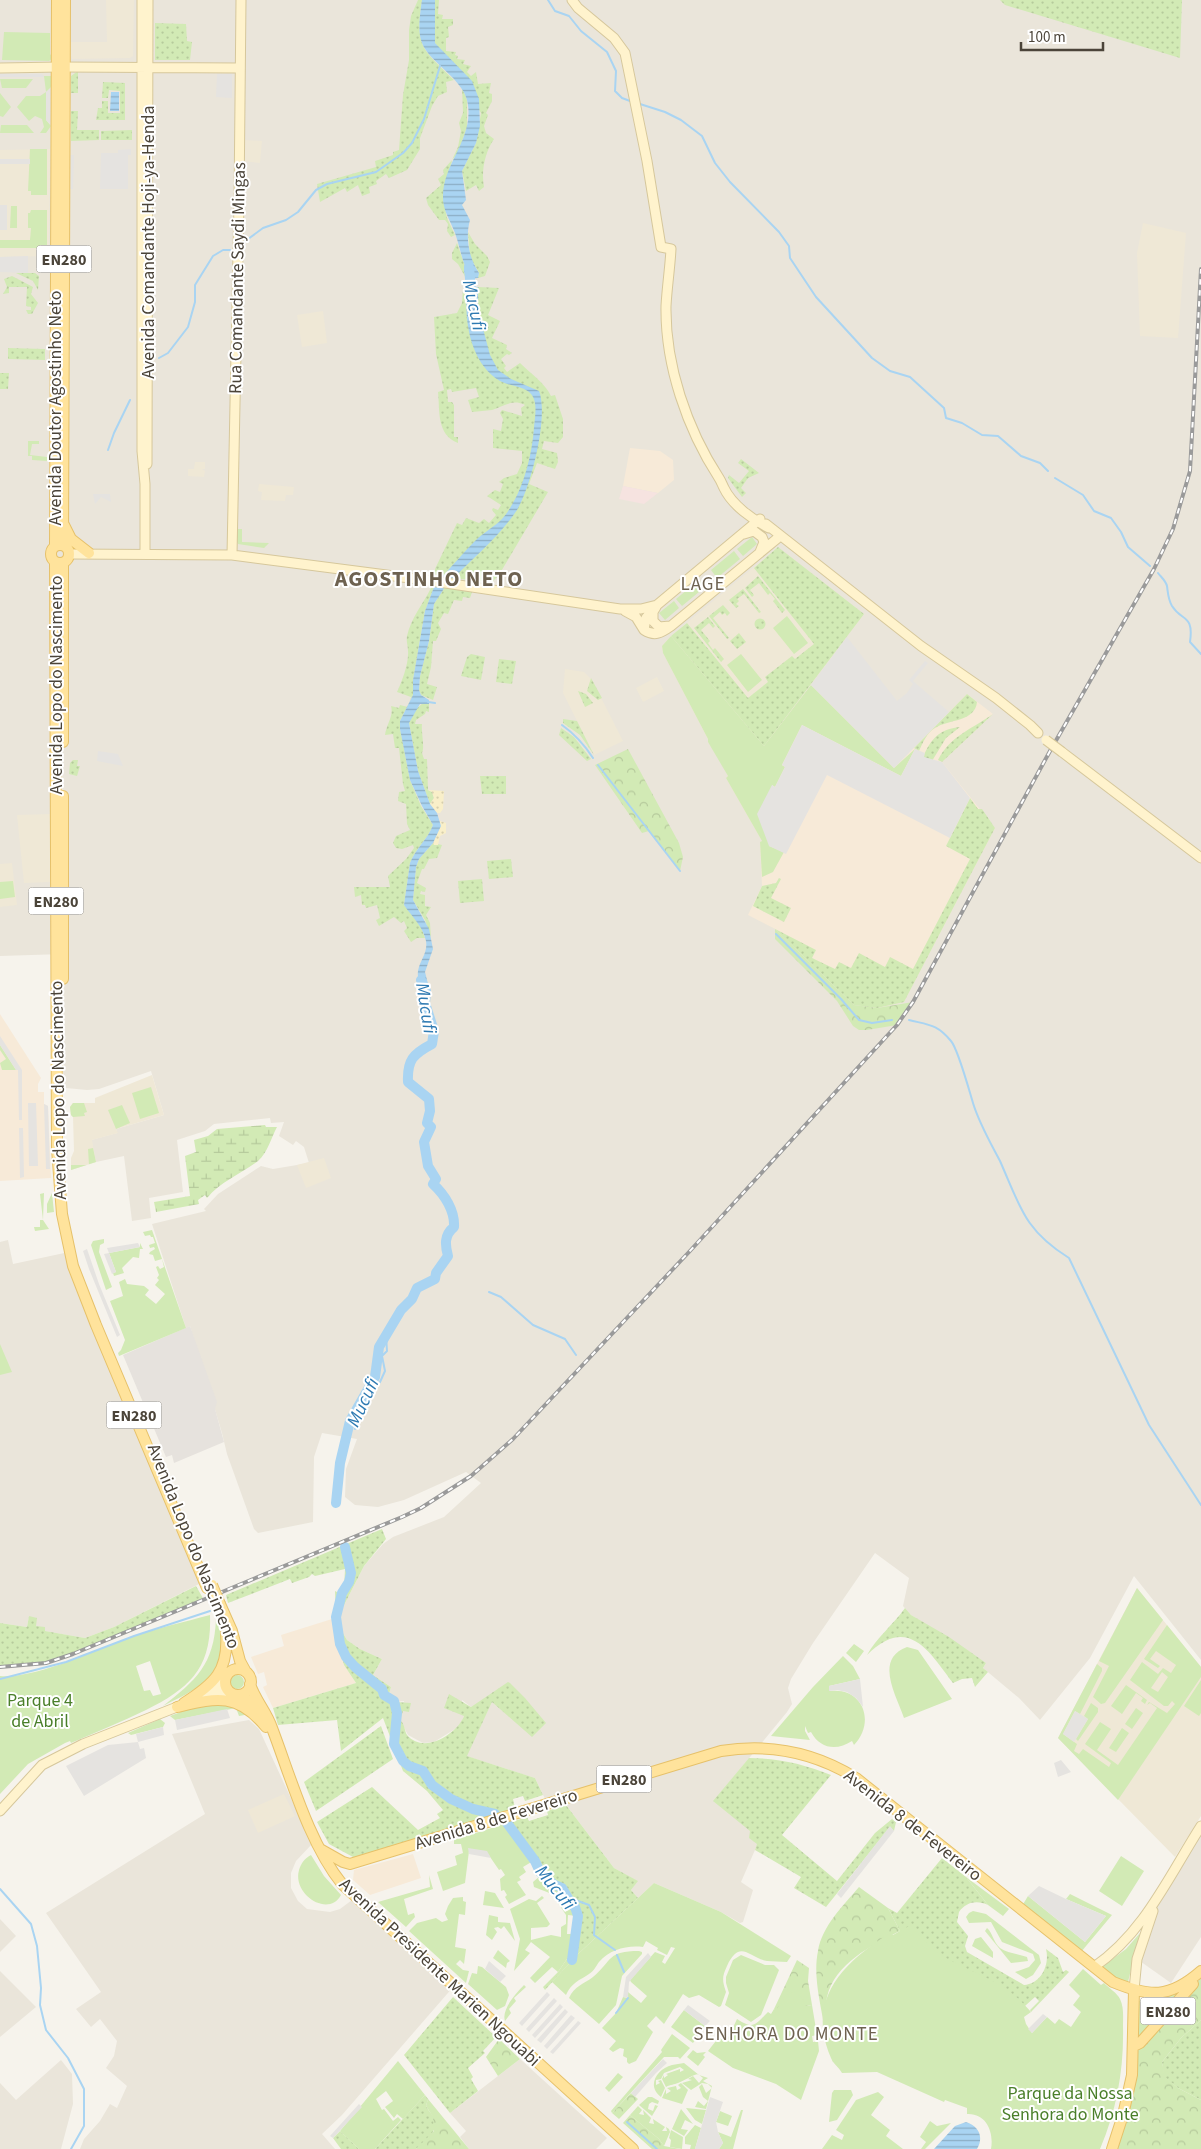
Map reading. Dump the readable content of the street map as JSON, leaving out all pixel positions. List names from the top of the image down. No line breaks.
{"streets":{"main road":["EN280","Avenida Doutor Agostinho Neto","Avenida Lopo do Nascimento","Avenida 8 de Fevereiro","Avenida Presidente Marien Ngouabi"],"street":["Avenida Comandante Hoji-ya-Henda","Rua Comandante Saydi Mingas"]},"crossings":[["EN280","Avenida 8 de Fevereiro"],["Avenida Doutor Agostinho Neto","Avenida Lopo do Nascimento"],["Avenida Lopo do Nascimento","Avenida Presidente Marien Ngouabi"],["Avenida 8 de Fevereiro","Avenida Presidente Marien Ngouabi"]],"districts":["AGOSTINHO NETO","LAGE","SENHORA DO MONTE"],"water":["Mucufi"],"parks":["Parque 4 de Abril","Parque da Nossa Senhora do Monte"],"scale_bar":"100 m"}
